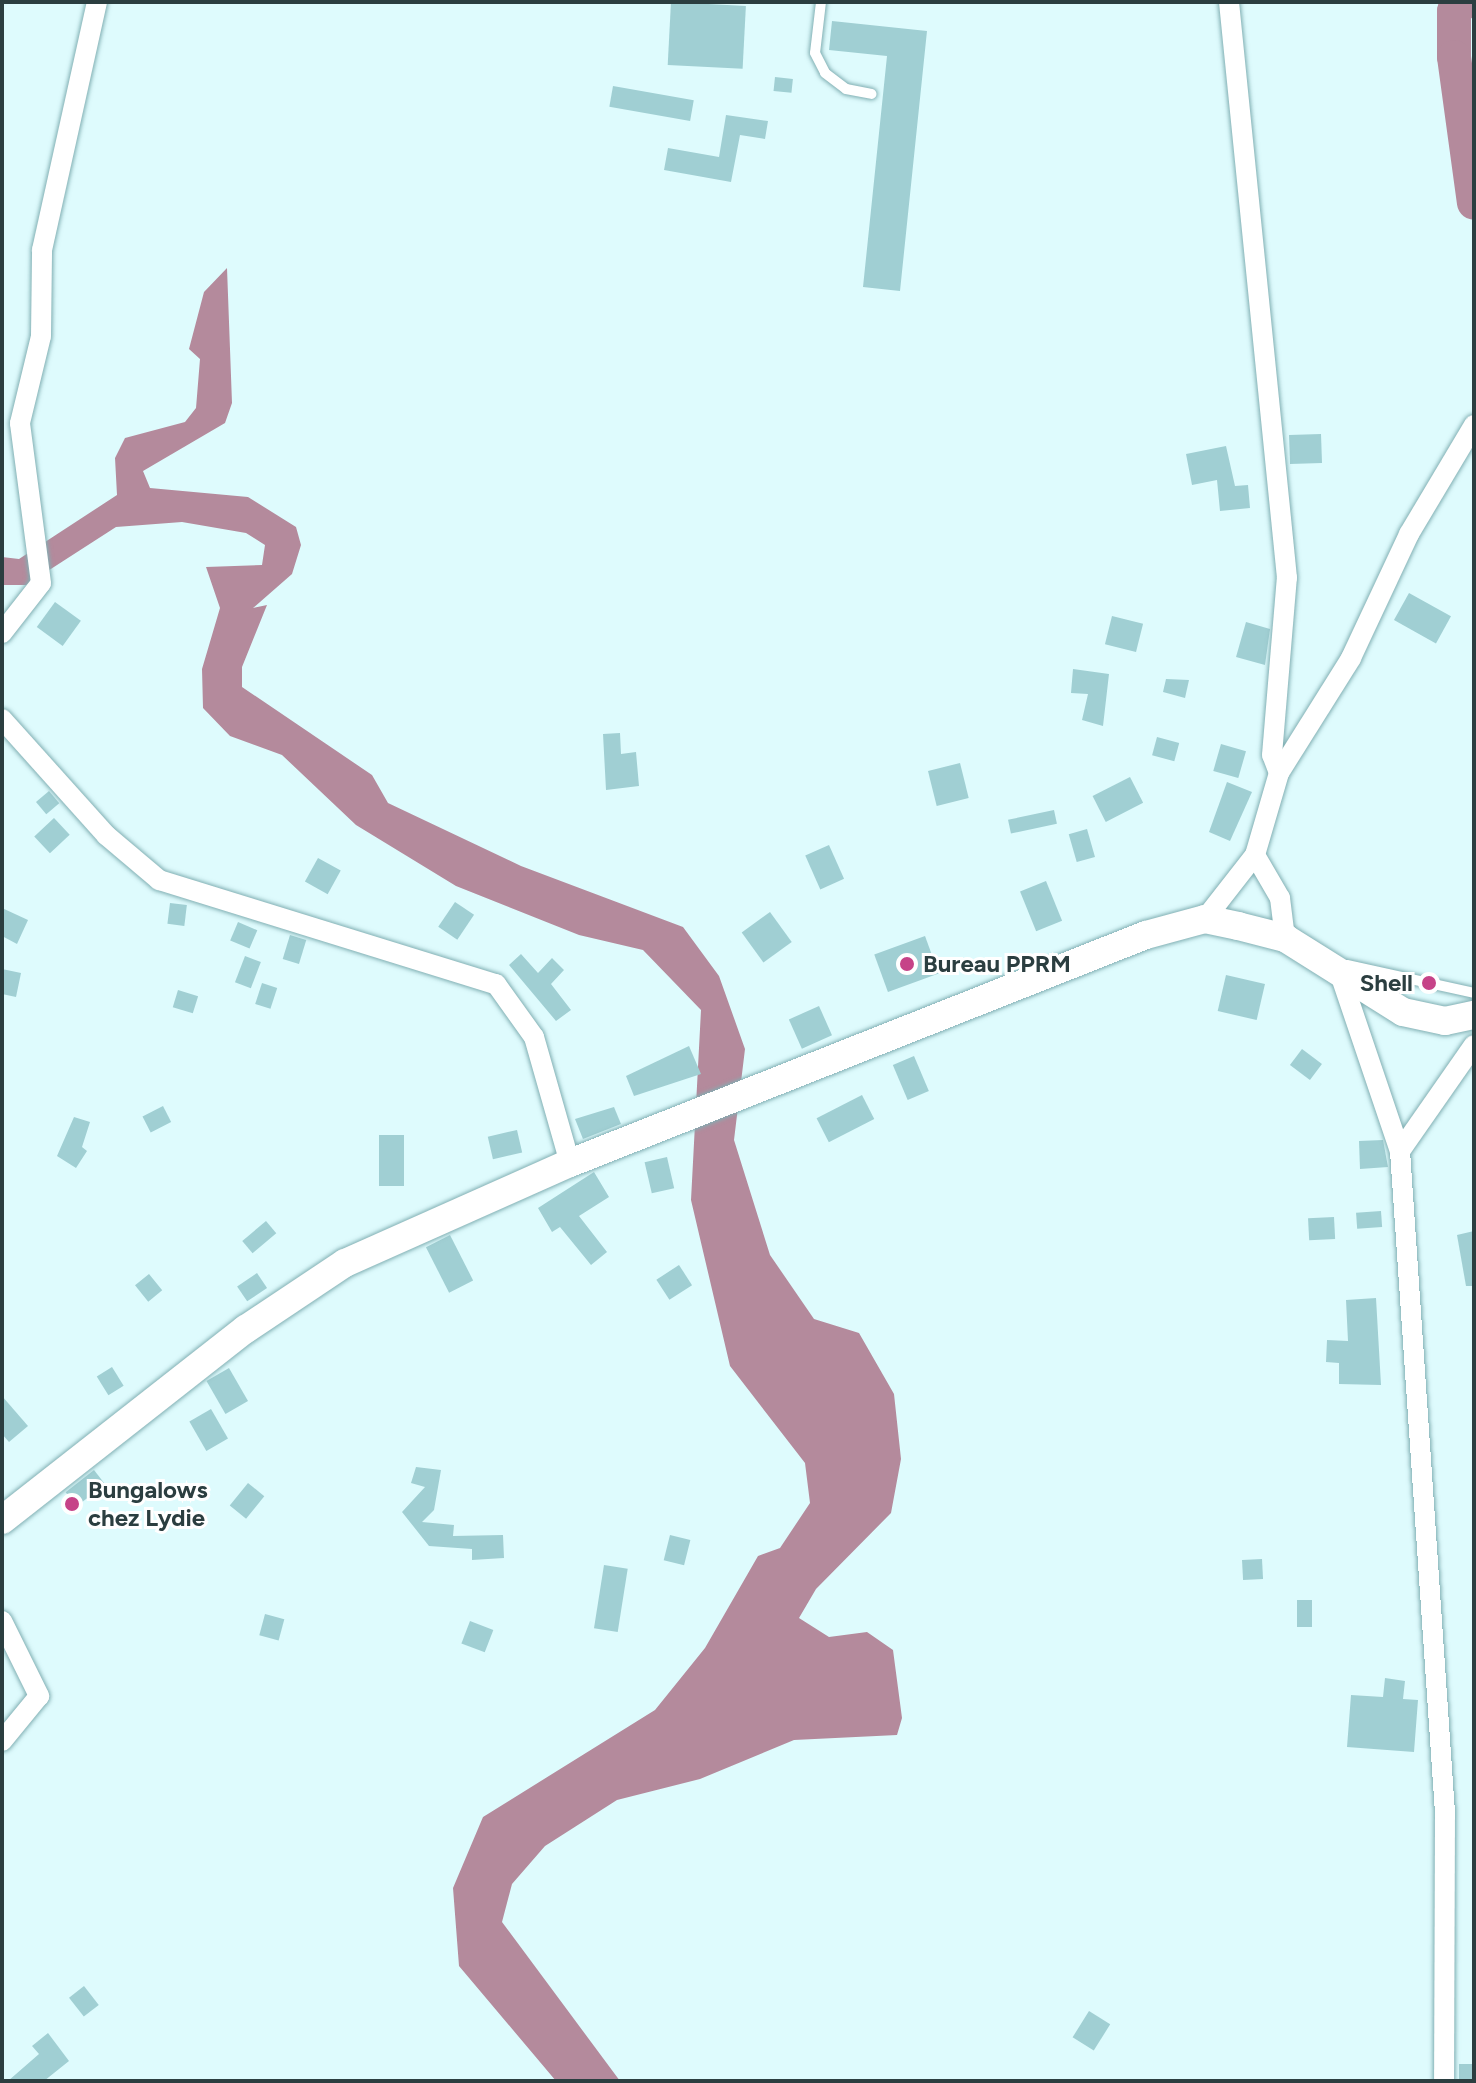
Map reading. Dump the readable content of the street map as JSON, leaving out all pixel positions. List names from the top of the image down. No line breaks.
{"places":["Bureau PPRM","Shell","Bungalows chez Lydie"]}
